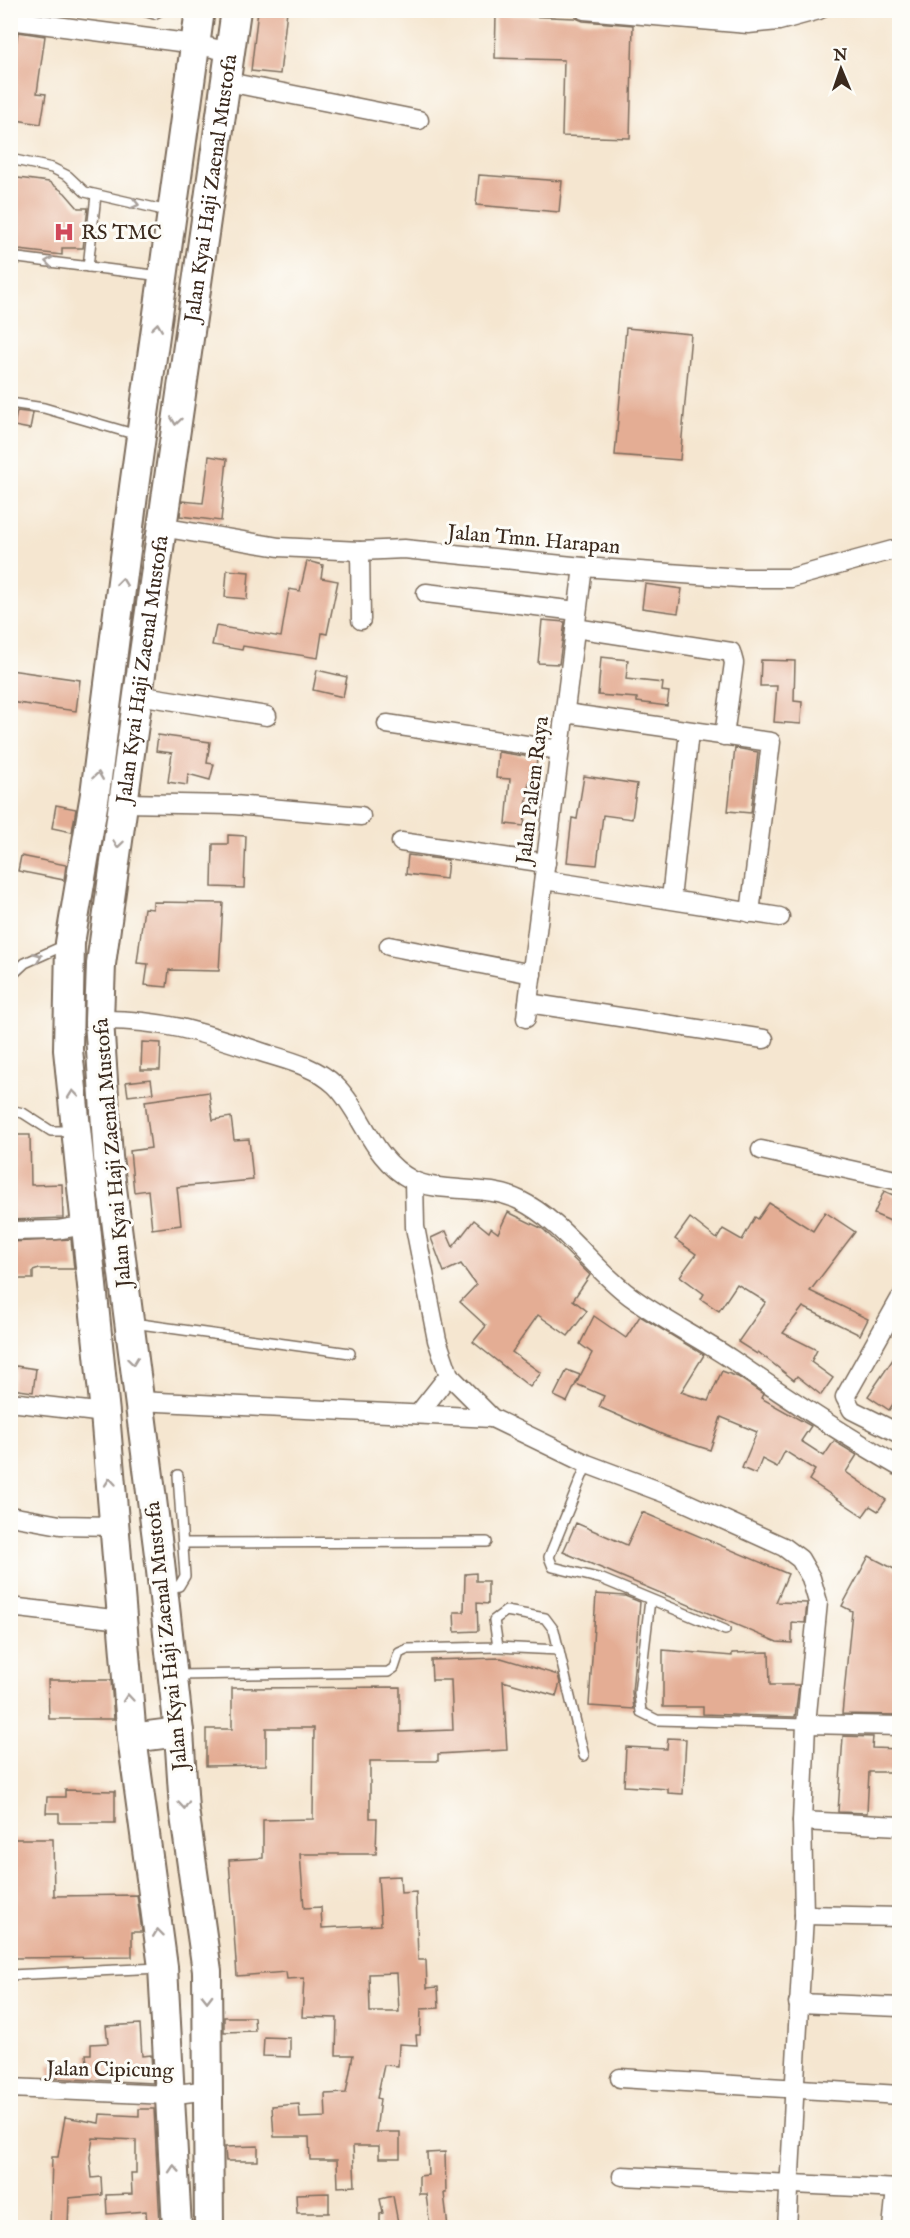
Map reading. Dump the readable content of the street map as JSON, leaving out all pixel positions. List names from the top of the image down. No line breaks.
{"streets":{"main road":["Jalan Kyai Haji Zaenal Mustofa"],"street":["Jalan Tmn. Harapan","Jalan Palem Raya","Jalan Cipicung"]},"crossings":[["Jalan Kyai Haji Zaenal Mustofa","Jalan Tmn. Harapan"],["Jalan Kyai Haji Zaenal Mustofa","Jalan Cipicung"],["Jalan Tmn. Harapan","Jalan Palem Raya"]],"places":{"hospital":["RS TMC"]},"north":"top"}
